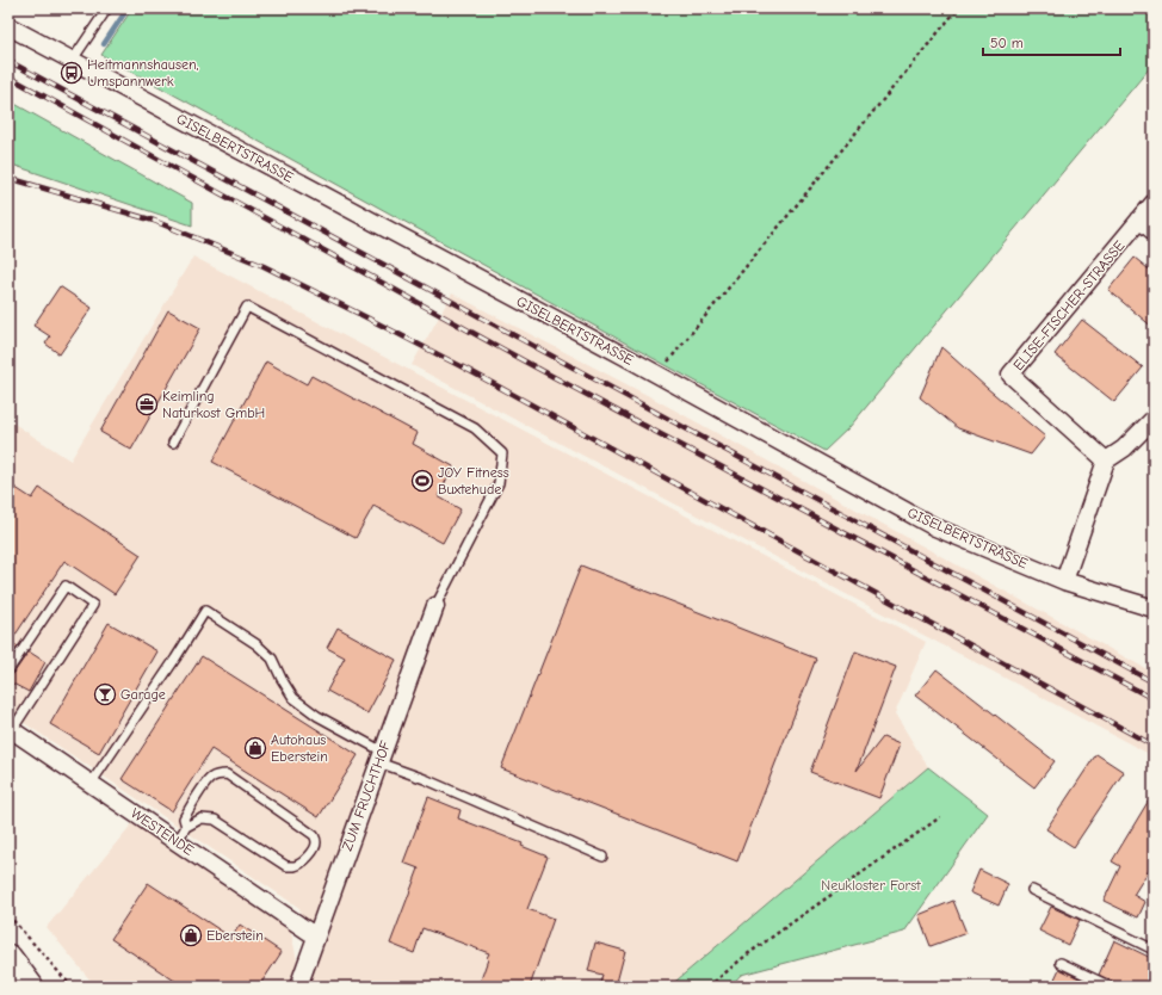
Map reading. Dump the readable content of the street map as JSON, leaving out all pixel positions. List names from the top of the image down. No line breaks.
{"streets":{"street":["GISELBERTSTRASSE","ELISE-FISCHER-STRASSE","ZUM FRUCHTHOF","WESTENDE"]},"crossings":[["ZUM FRUCHTHOF","WESTENDE"]],"parks":["Neukloster Forst"],"places":{"bus stop":["Heitmannshausen, Umspannwerk"],"office":["Keimling Naturkost GmbH"],"sports":["JOY Fitness Buxtehude"],"bar":["Garage"],"shop":["Autohaus Eberstein","Eberstein"]},"scale_bar":"50 m"}
